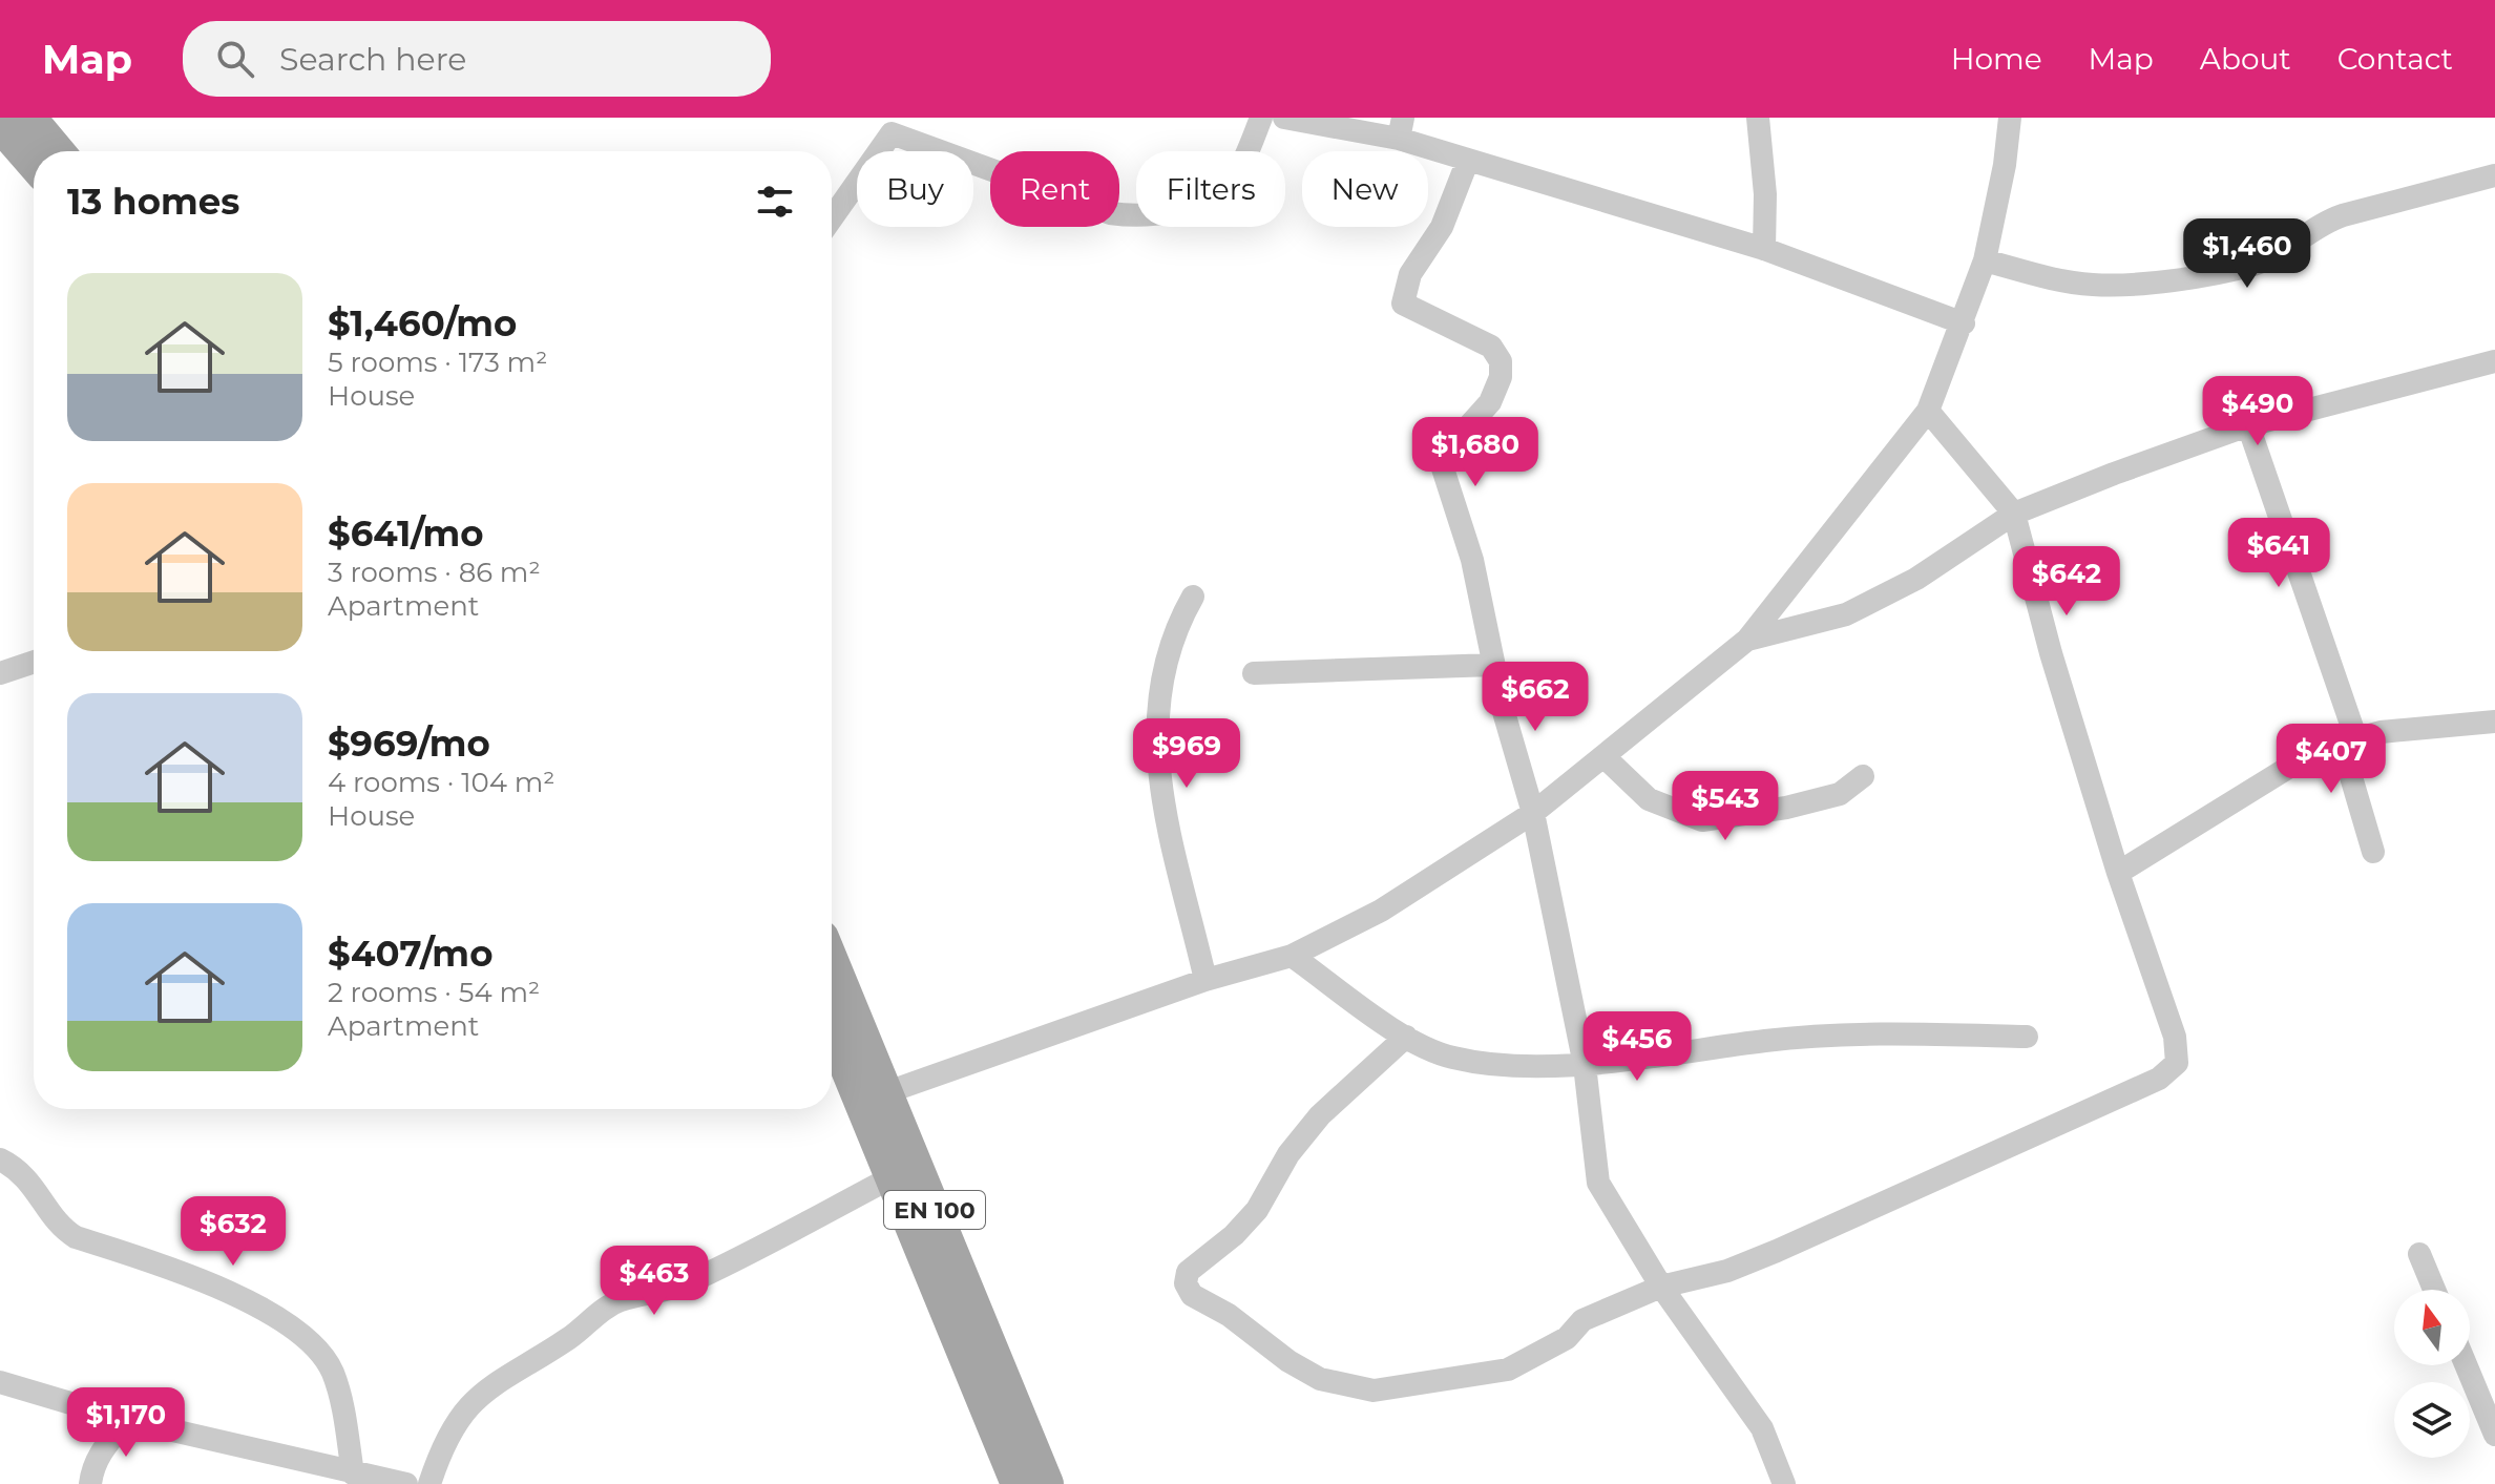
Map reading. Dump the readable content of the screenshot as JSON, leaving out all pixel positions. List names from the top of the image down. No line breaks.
{"streets":{"main road":["EN 100"]},"north":"top","page":{"header":"Map","search":"Search here","nav":["Home","Map","About","Contact"],"chip":["Buy","Rent","Filters","New"],"heading":"13 homes","price":["$1,460","$490","$1,680","$641","$642","$662","$969","$407","$543","$456","$632","$463","$1,170"],"list":[{"name":"$1,460/mo","note":"5 rooms · 173 m² · House"},{"name":"$641/mo","note":"3 rooms · 86 m² · Apartment"},{"name":"$969/mo","note":"4 rooms · 104 m² · House"},{"name":"$407/mo","note":"2 rooms · 54 m² · Apartment"}]}}
